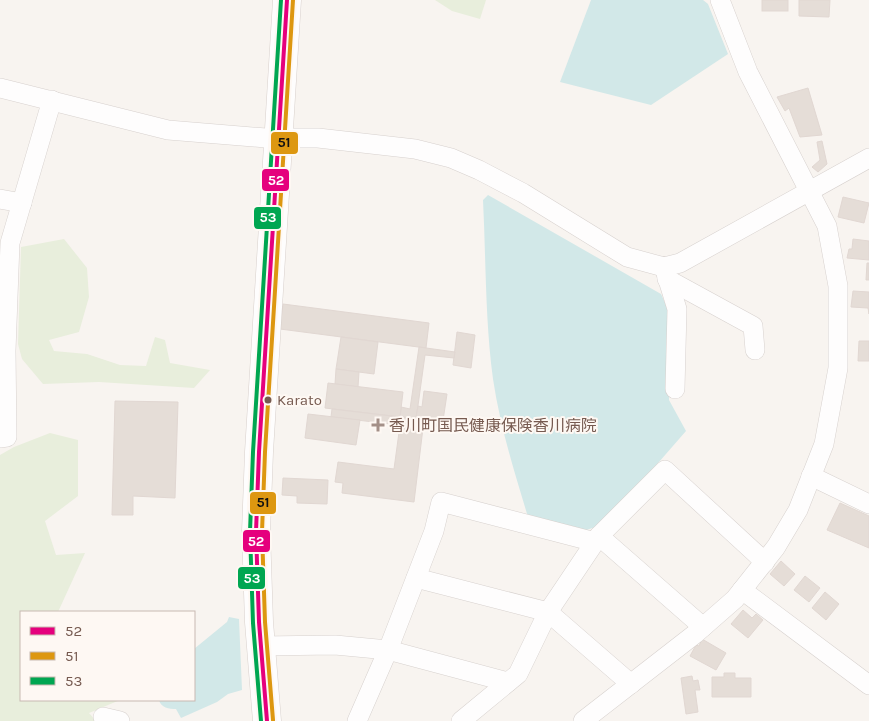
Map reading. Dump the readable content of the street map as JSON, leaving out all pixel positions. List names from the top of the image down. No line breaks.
{"places":{"other":["Karato"],"health":["香川町国民健康保険香川病院"]},"lines":["transit line 52","transit line 51","transit line 53"],"legend":["52","51","53"]}
